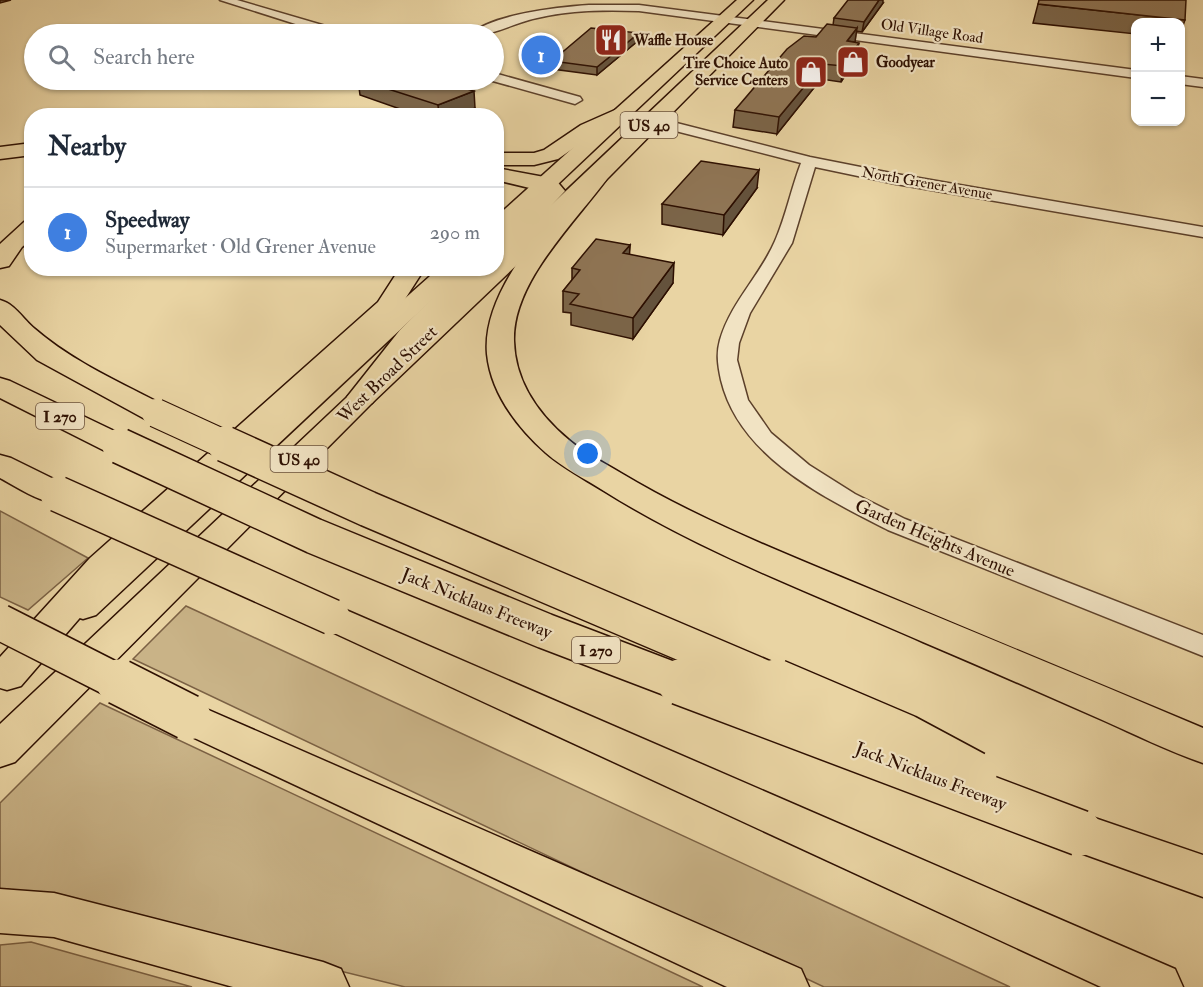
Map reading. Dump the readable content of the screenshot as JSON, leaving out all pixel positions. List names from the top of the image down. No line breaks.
{"streets":{"main road":["US 40","West Broad Street","I 270","Jack Nicklaus Freeway"],"street":["Old Village Road","North Grener Avenue","Garden Heights Avenue"]},"crossings":[["Old Village Road","US 40"],["Old Village Road","West Broad Street"],["North Grener Avenue","West Broad Street"],["North Grener Avenue","Garden Heights Avenue"]],"places":{"restaurant":["Waffle House"],"shop":["Goodyear","Tire Choice Auto Service Centers"]},"page":{"map_buttons":["+","−"],"search":"Search here","pins":"1","heading":"Nearby","list":[{"mark":"1","name":"Speedway","note":"Supermarket · Old Grener Avenue","value":"290 m"}]}}
